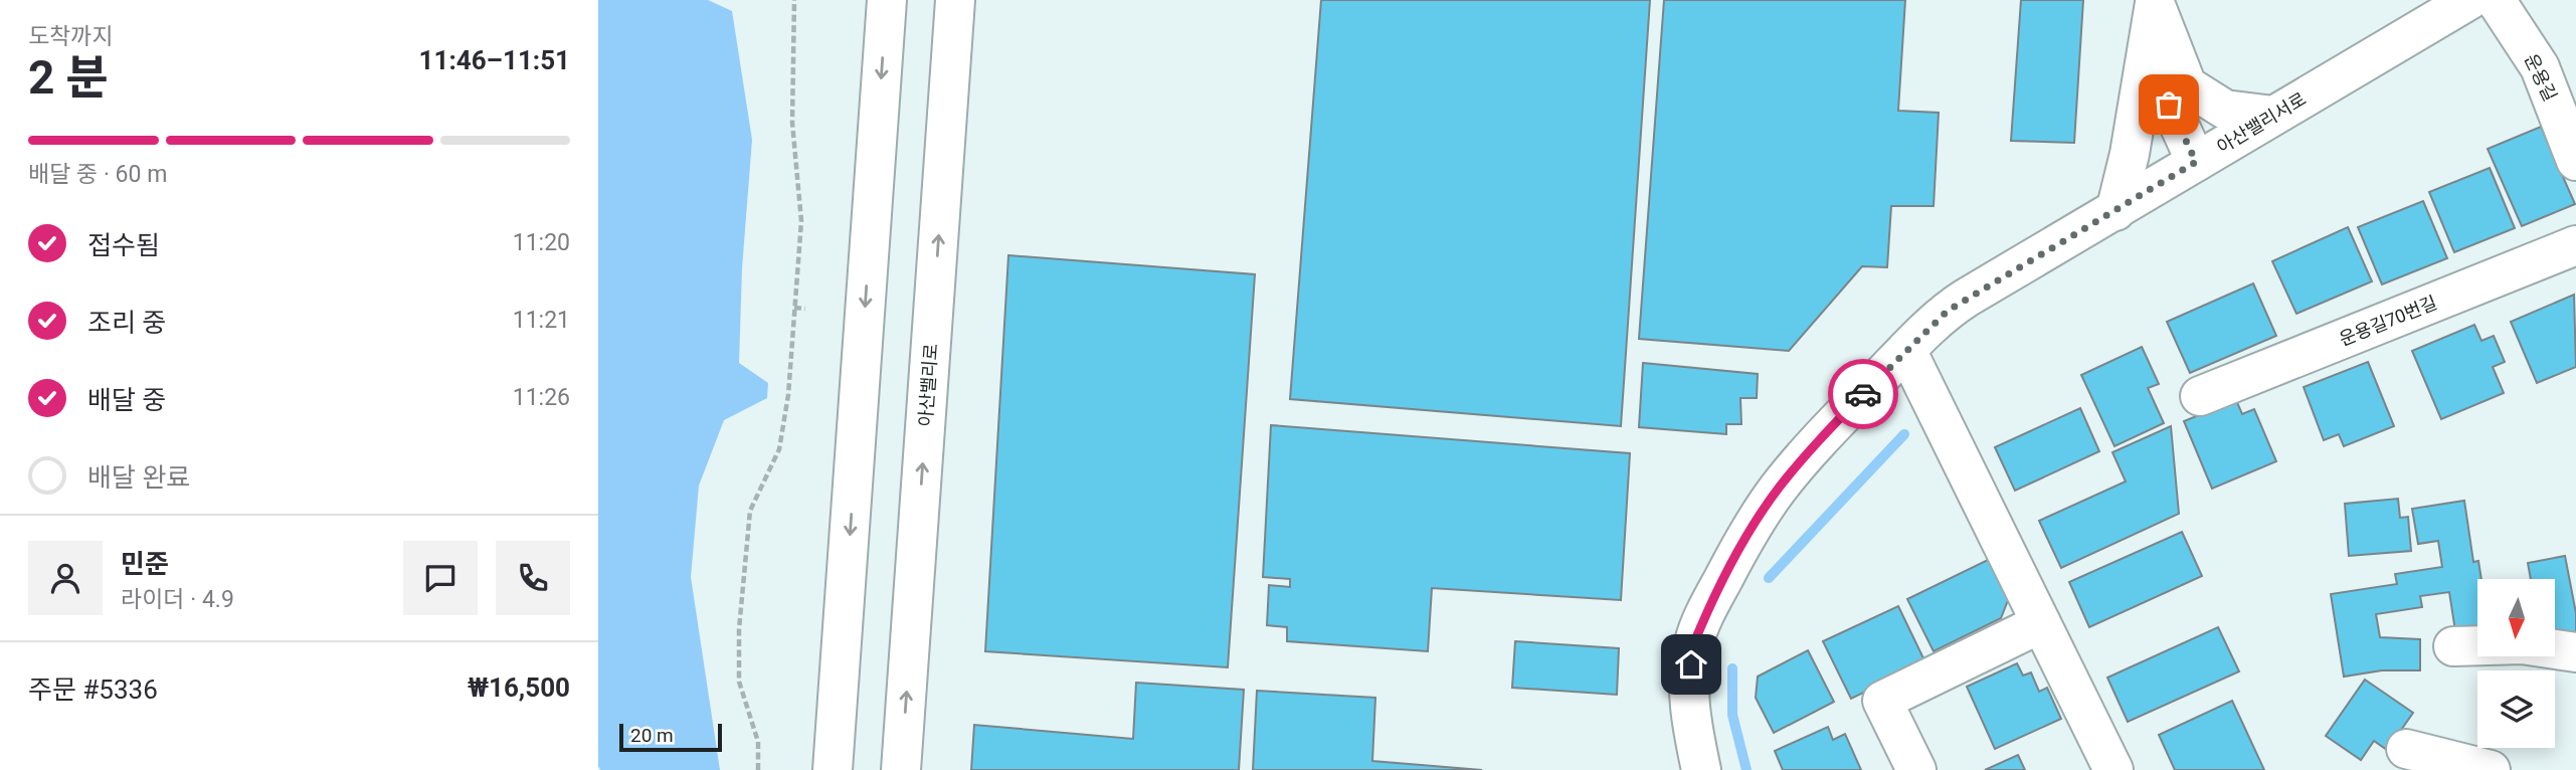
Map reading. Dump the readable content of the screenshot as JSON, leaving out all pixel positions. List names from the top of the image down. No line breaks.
{"streets":{"street":["운용길","아산밸리서로","운용길70번길","아산밸리로"]},"scale_bar":"20 m","north":"bottom","page":{"heading":["2 분","도착까지","11:46–11:51"],"panel":["민준","라이더 · 4.9","주문 #5336","₩16,500"],"bar":"배달 중 · 60 m","list":[["접수됨","11:20"],["조리 중","11:21"],["배달 중","11:26"],"배달 완료"],"scale":"20 m"}}
